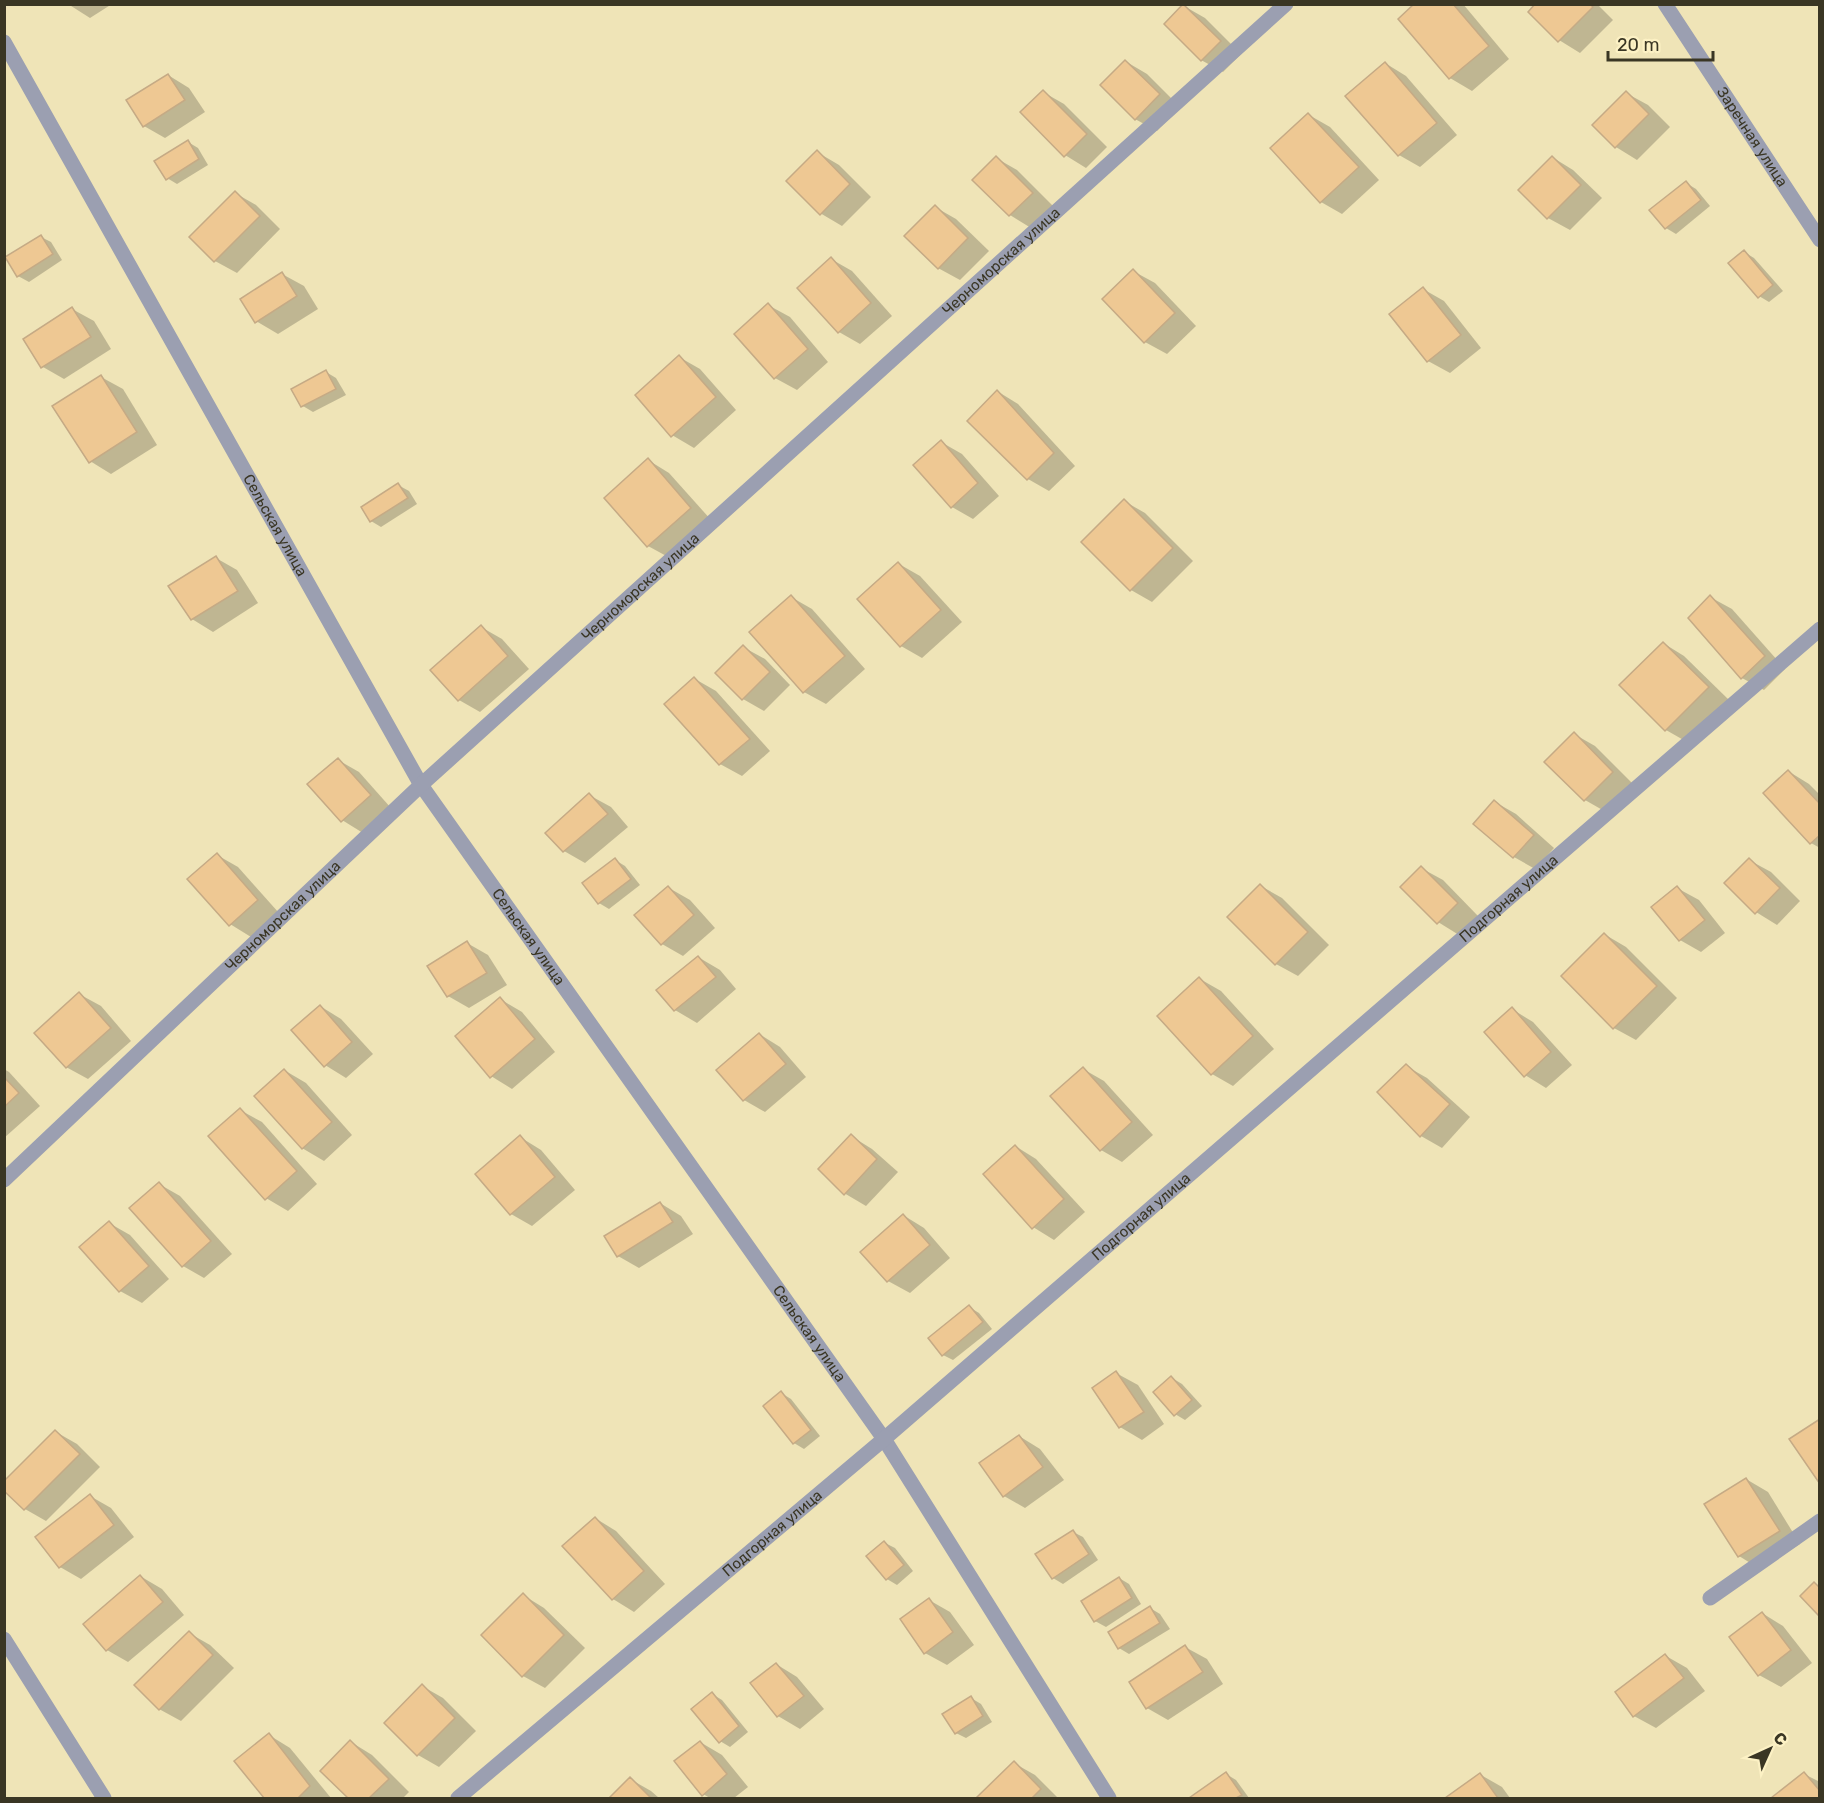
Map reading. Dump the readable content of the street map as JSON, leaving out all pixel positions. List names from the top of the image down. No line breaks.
{"streets":{"street":["Заречная улица","Черноморская улица","Сельская улица","Подгорная улица"]},"crossings":[["Черноморская улица","Сельская улица"],["Сельская улица","Подгорная улица"]],"scale_bar":"20 m","north":"top right"}
